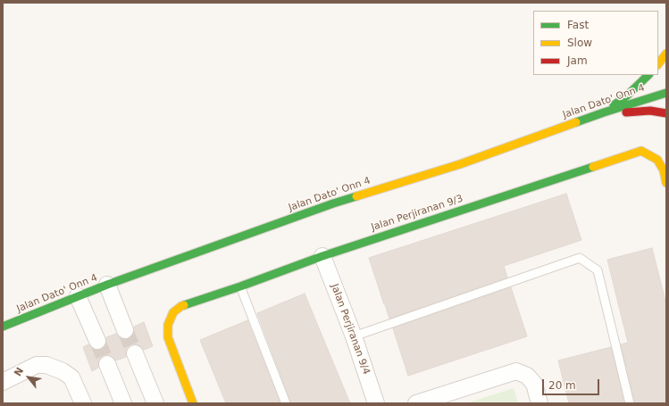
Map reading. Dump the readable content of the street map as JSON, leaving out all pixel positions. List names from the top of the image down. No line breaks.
{"streets":{"main road":["Jalan Dato' Onn 4","Jalan Perjiranan 9/3"],"street":["Jalan Perjiranan 9/4"]},"crossings":[["Jalan Perjiranan 9/3","Jalan Perjiranan 9/4"]],"legend":["Fast","Slow","Jam"],"scale_bar":"20 m","north":"top left"}
